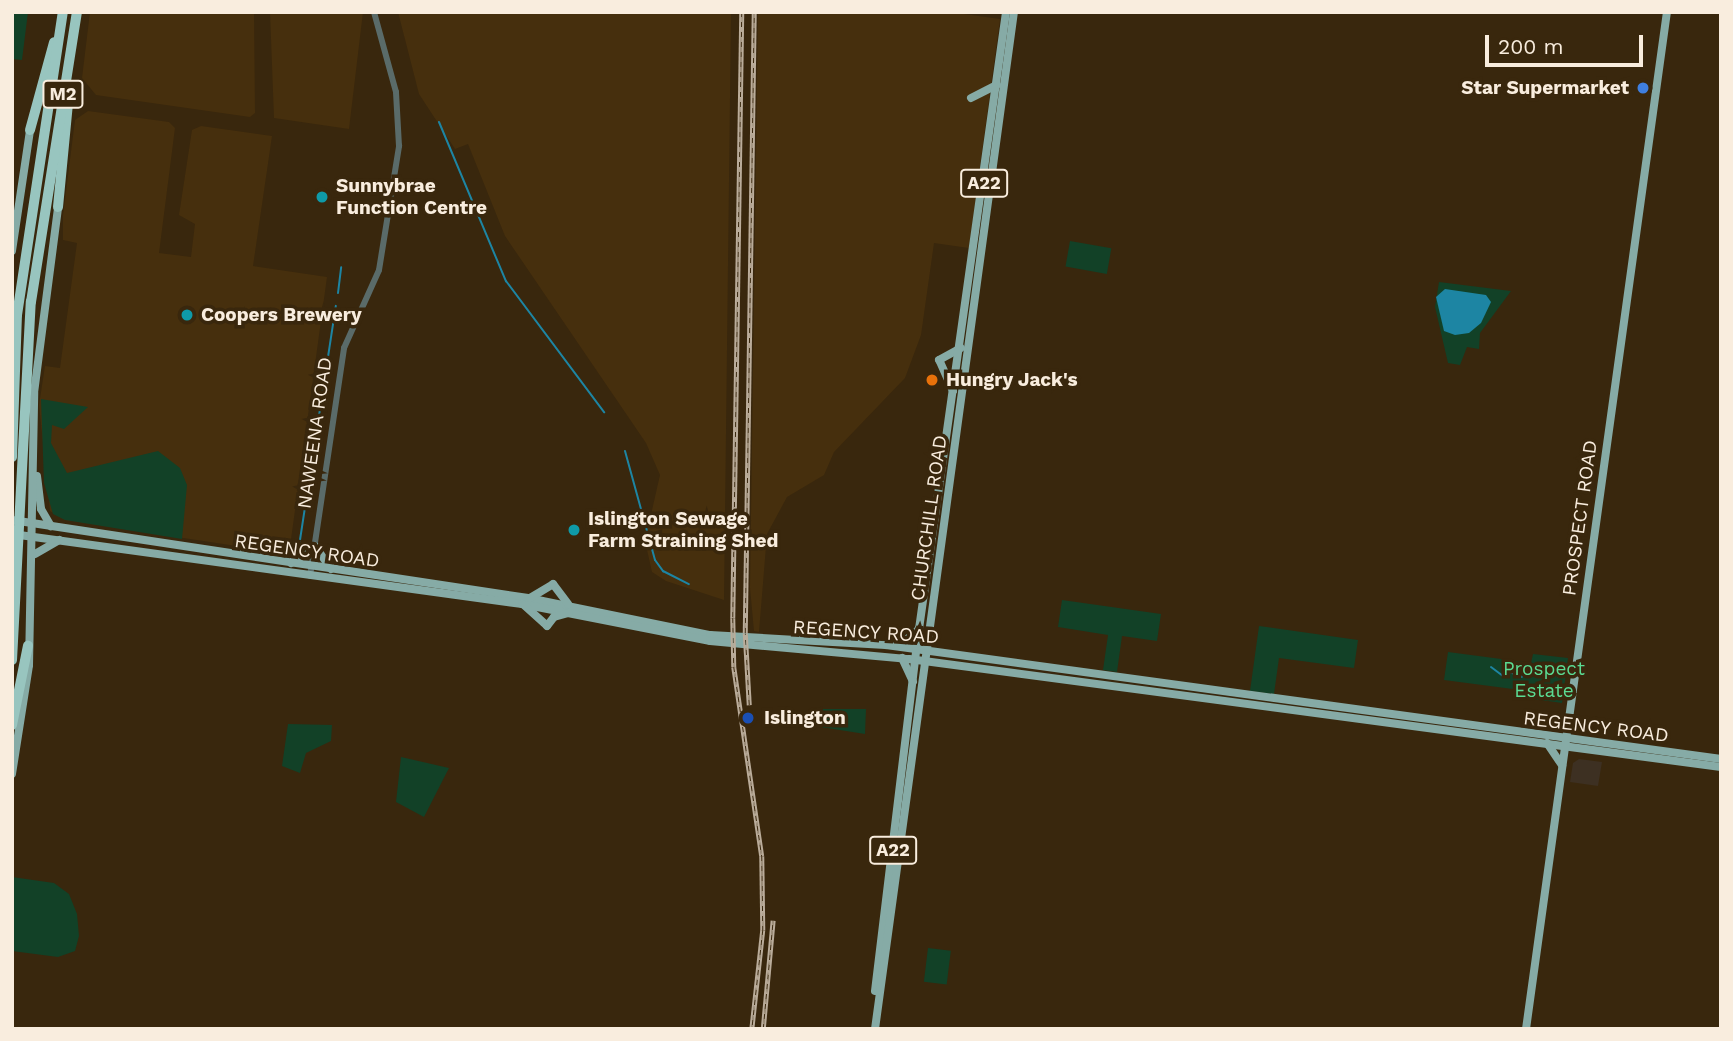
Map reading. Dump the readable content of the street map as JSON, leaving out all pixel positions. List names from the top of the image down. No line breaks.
{"streets":{"highway":["M2"],"main road":["A22","CHURCHILL ROAD","PROSPECT ROAD","REGENCY ROAD"],"street":["NAWEENA ROAD"]},"crossings":[["NAWEENA ROAD","REGENCY ROAD"],["CHURCHILL ROAD","REGENCY ROAD"],["PROSPECT ROAD","REGENCY ROAD"]],"parks":["Prospect Estate"],"places":["Star Supermarket","Sunnybrae Function Centre","Coopers Brewery","Hungry Jack's","Islington Sewage Farm Straining Shed","Islington"],"scale_bar":"200 m"}
